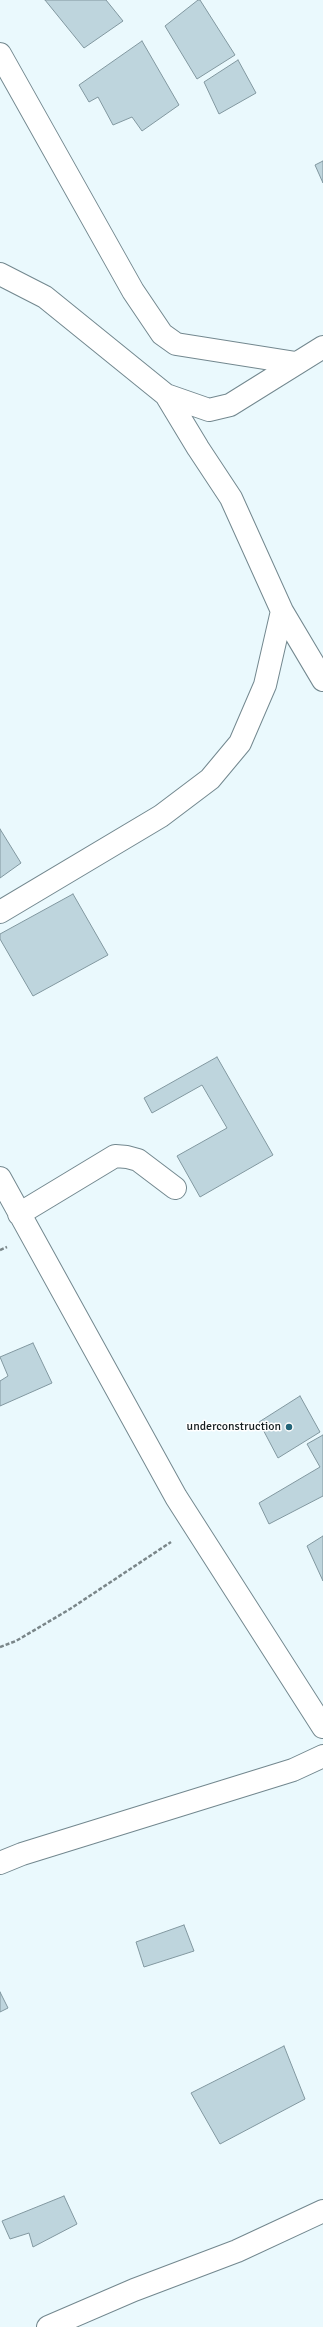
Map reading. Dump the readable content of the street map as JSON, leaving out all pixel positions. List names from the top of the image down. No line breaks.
{"places":["underconstruction"]}
